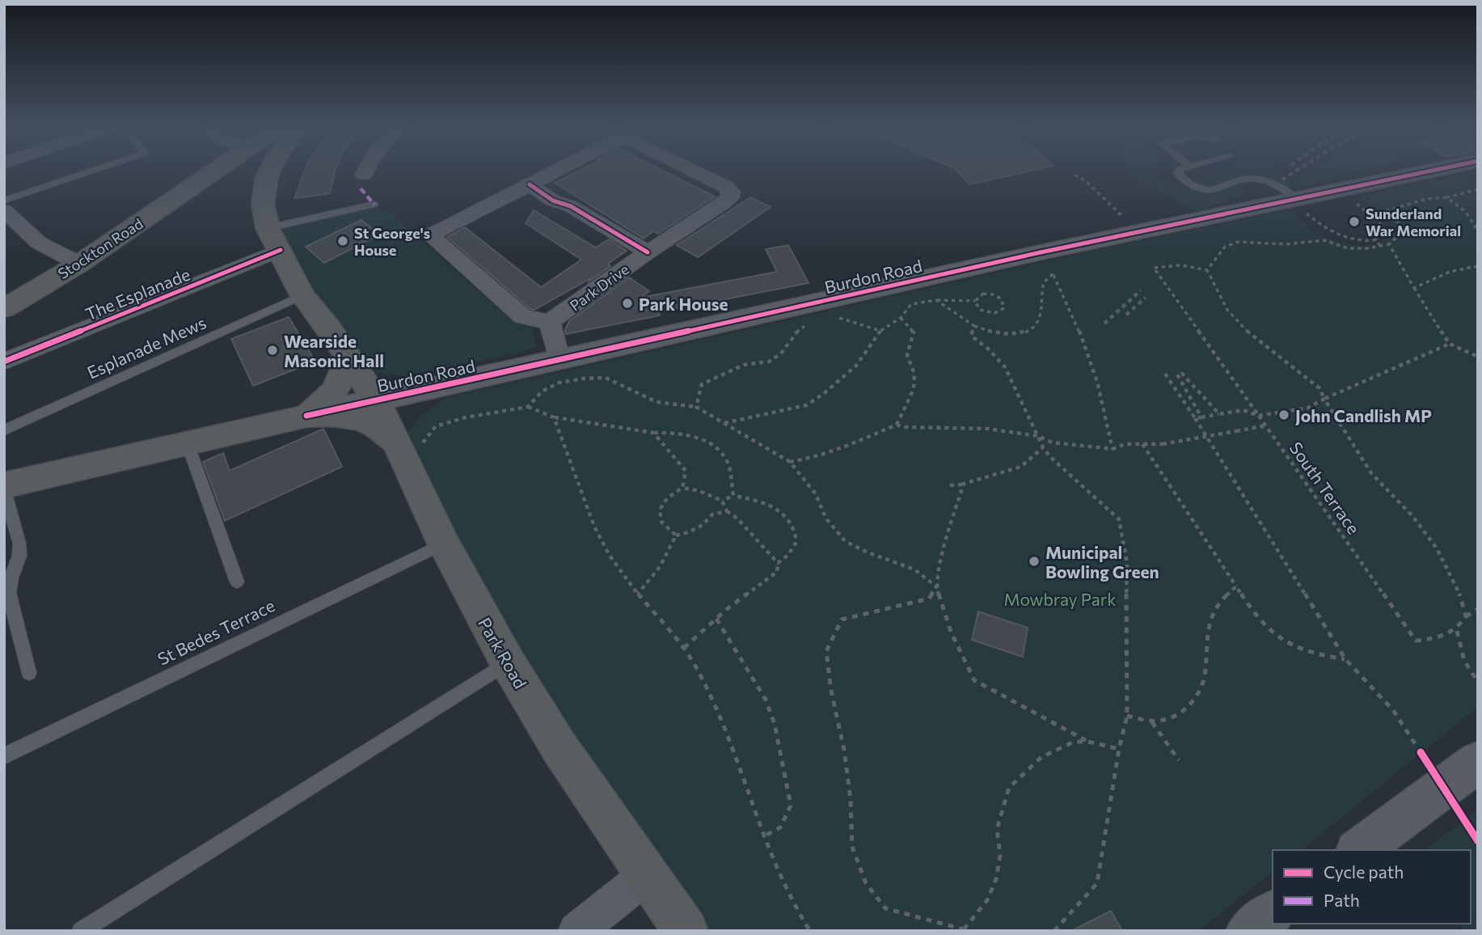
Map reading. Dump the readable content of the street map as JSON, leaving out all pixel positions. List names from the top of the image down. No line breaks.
{"streets":{"highway":["Stockton Road","Burdon Road","Park Road"],"street":["Park Drive","The Esplanade"],"lane":["Esplanade Mews","St Bedes Terrace"],"path":["South Terrace"]},"crossings":[["Stockton Road","Park Road"],["Burdon Road","Park Road"],["The Esplanade","Park Road"],["Esplanade Mews","Park Road"],["St Bedes Terrace","Park Road"]],"parks":["Mowbray Park"],"places":["Sunderland War Memorial","St George's House","Park House","Wearside Masonic Hall","John Candlish MP","Municipal Bowling Green"],"legend":["Cycle path","Path"]}
